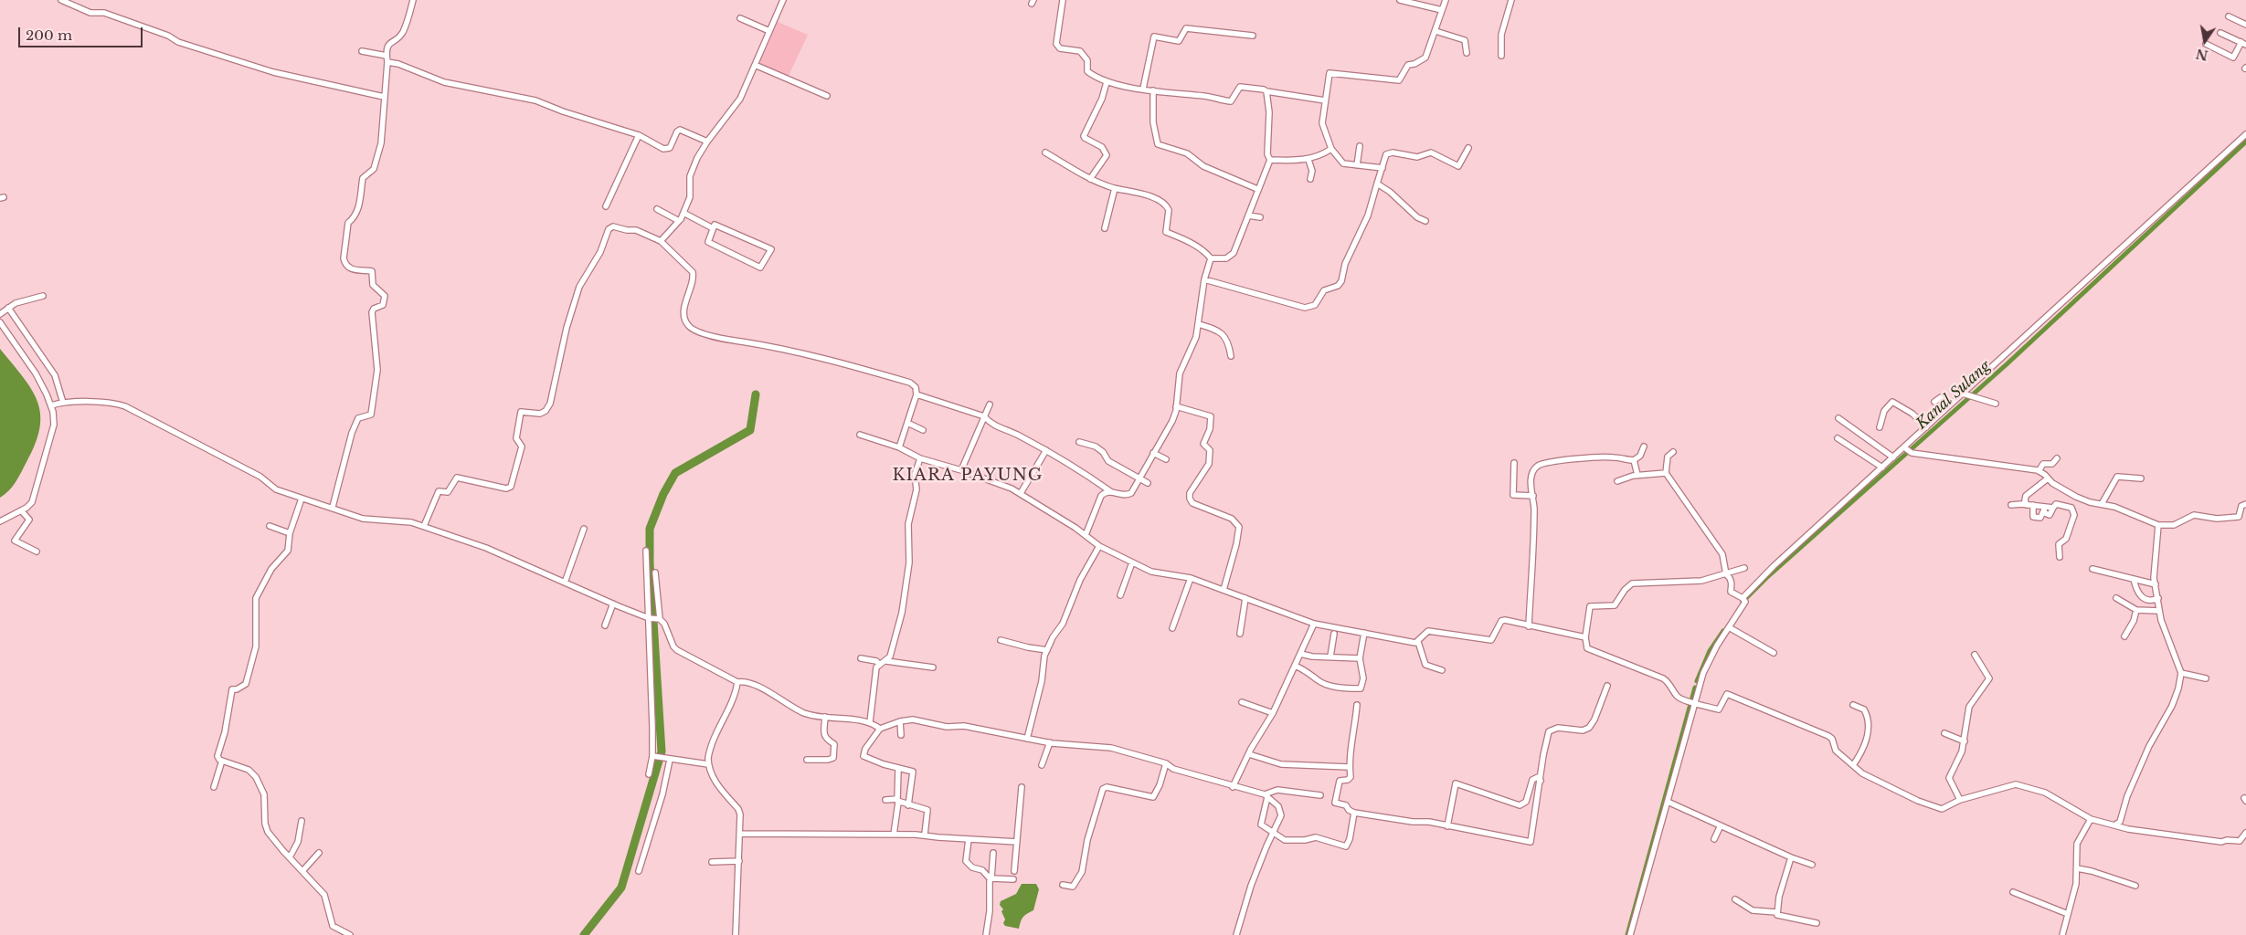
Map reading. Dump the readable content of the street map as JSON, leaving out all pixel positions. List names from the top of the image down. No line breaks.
{"districts":["KIARA PAYUNG"],"water":["Kanal Sulang"],"scale_bar":"200 m","north":"bottom"}
